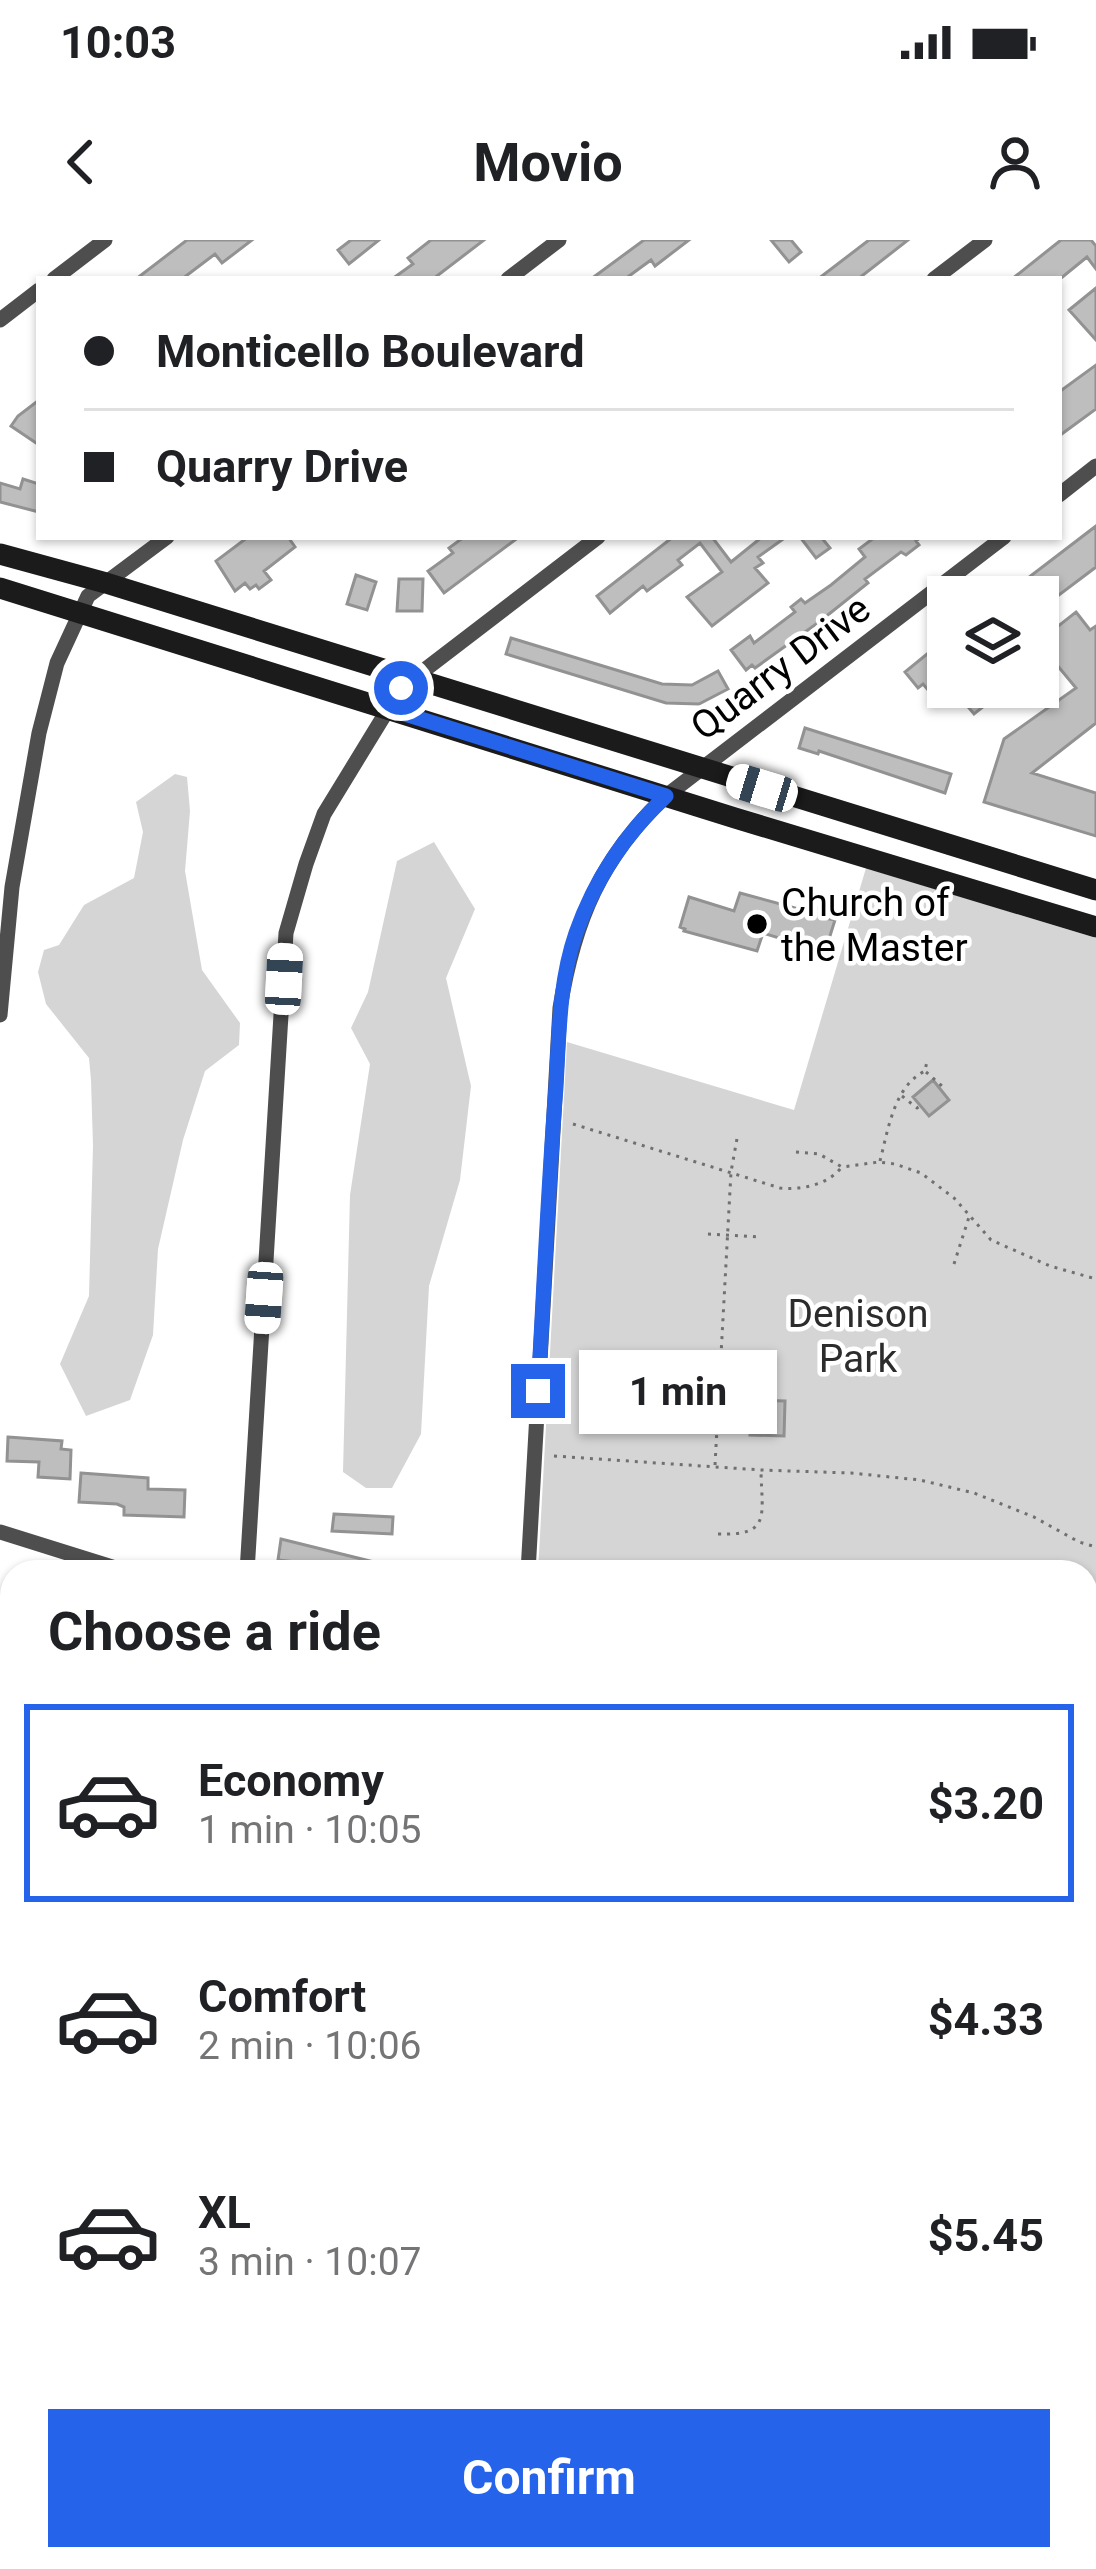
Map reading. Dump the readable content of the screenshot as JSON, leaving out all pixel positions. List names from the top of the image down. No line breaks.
{"streets":{"street":["Quarry Drive"]},"parks":["Denison Park"],"places":["Church of the Master"],"page":{"status":"10:03","header":"Movio","banner":["Monticello Boulevard","Quarry Drive"],"bubble":"1 min","heading":"Choose a ride","list":[{"name":"Economy","note":"1 min · 10:05","value":"$3.20"},{"name":"Comfort","note":"2 min · 10:06","value":"$4.33"},{"name":"XL","note":"3 min · 10:07","value":"$5.45"}],"buttons":"Confirm"}}
